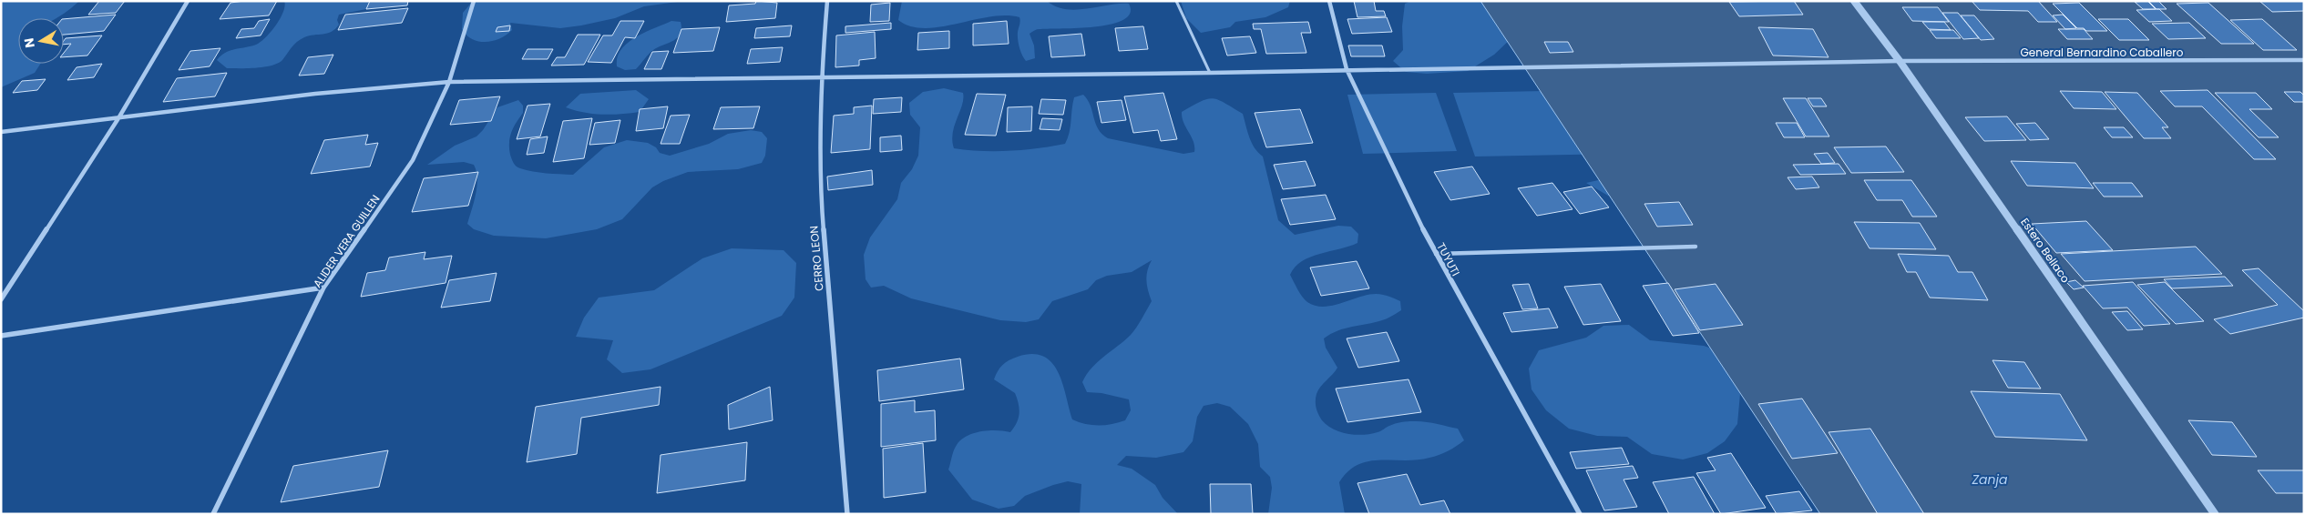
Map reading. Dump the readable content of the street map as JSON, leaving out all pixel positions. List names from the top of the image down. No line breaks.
{"streets":{"street":["General Bernardino Caballero","ALIDER VERA GUILLEN","Estero Bellaco","CERRO LEON","TUYUTI"]},"crossings":[["General Bernardino Caballero","ALIDER VERA GUILLEN"],["General Bernardino Caballero","Estero Bellaco"],["General Bernardino Caballero","CERRO LEON"],["General Bernardino Caballero","TUYUTI"]],"water":["Zanja"],"north":"left"}
